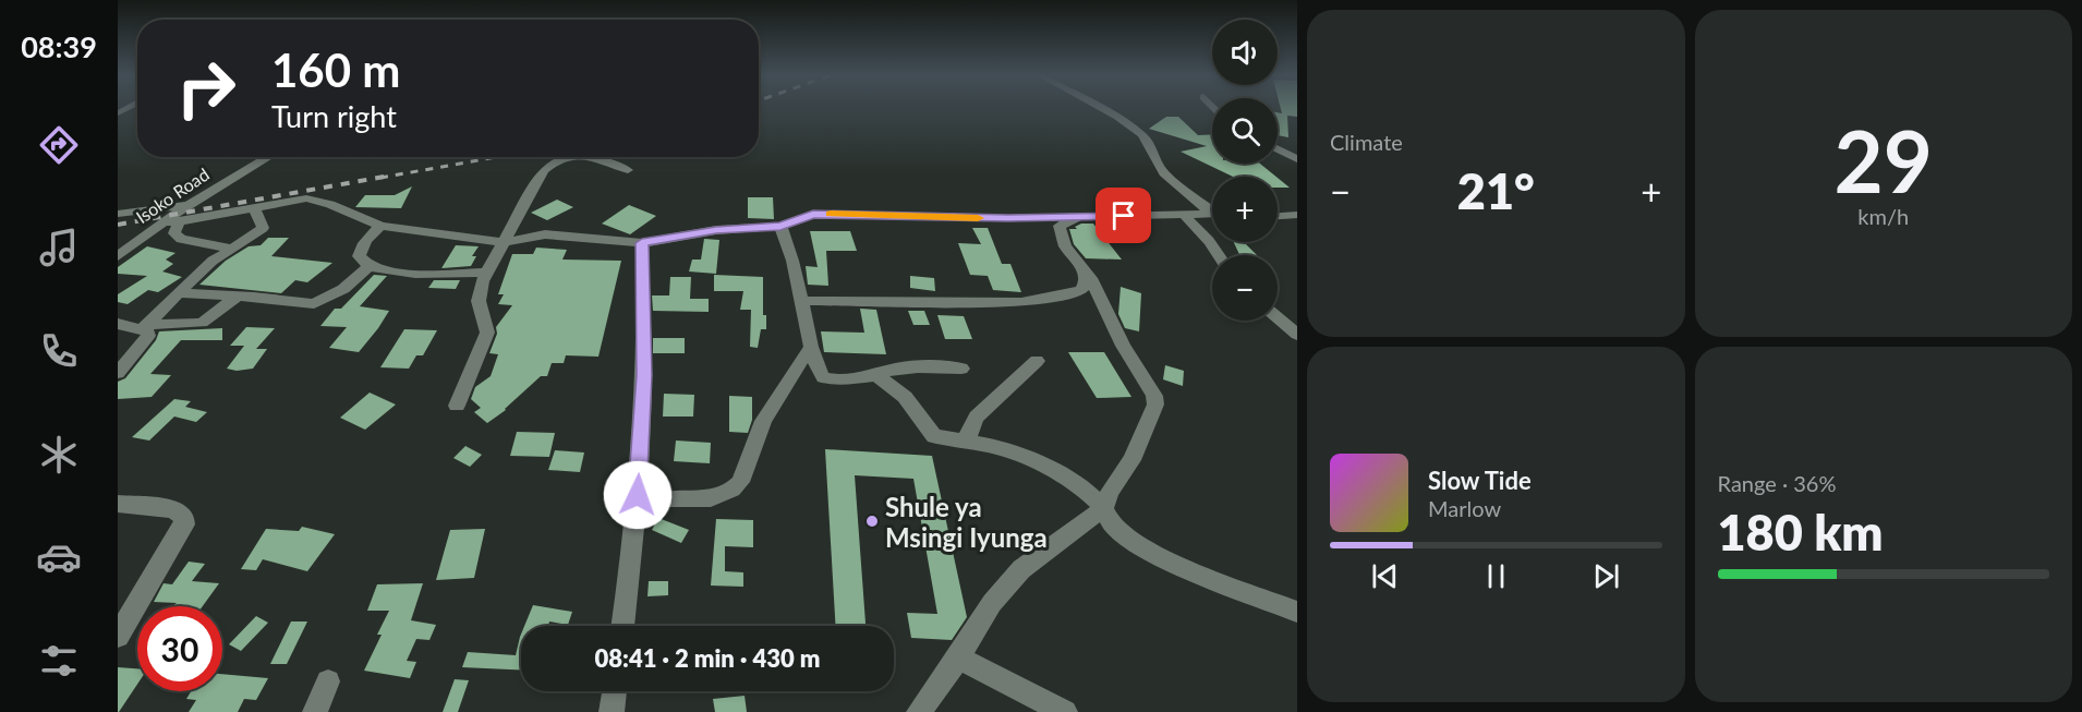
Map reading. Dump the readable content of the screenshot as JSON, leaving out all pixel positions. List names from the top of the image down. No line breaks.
{"streets":{"street":["Isoko Road"]},"places":["Shule ya Msingi Iyunga"],"page":{"tabs":"08:39","tile":["Climate",["29","km/h"],["Range · 36%","180 km"]],"map_buttons":["+","−"],"turn":["160 m","Turn right"],"heat":["−","21°","+"],"song":["Slow Tide","Marlow"],"limit":"30","trip":"08:41 · 2 min · 430 m"}}
